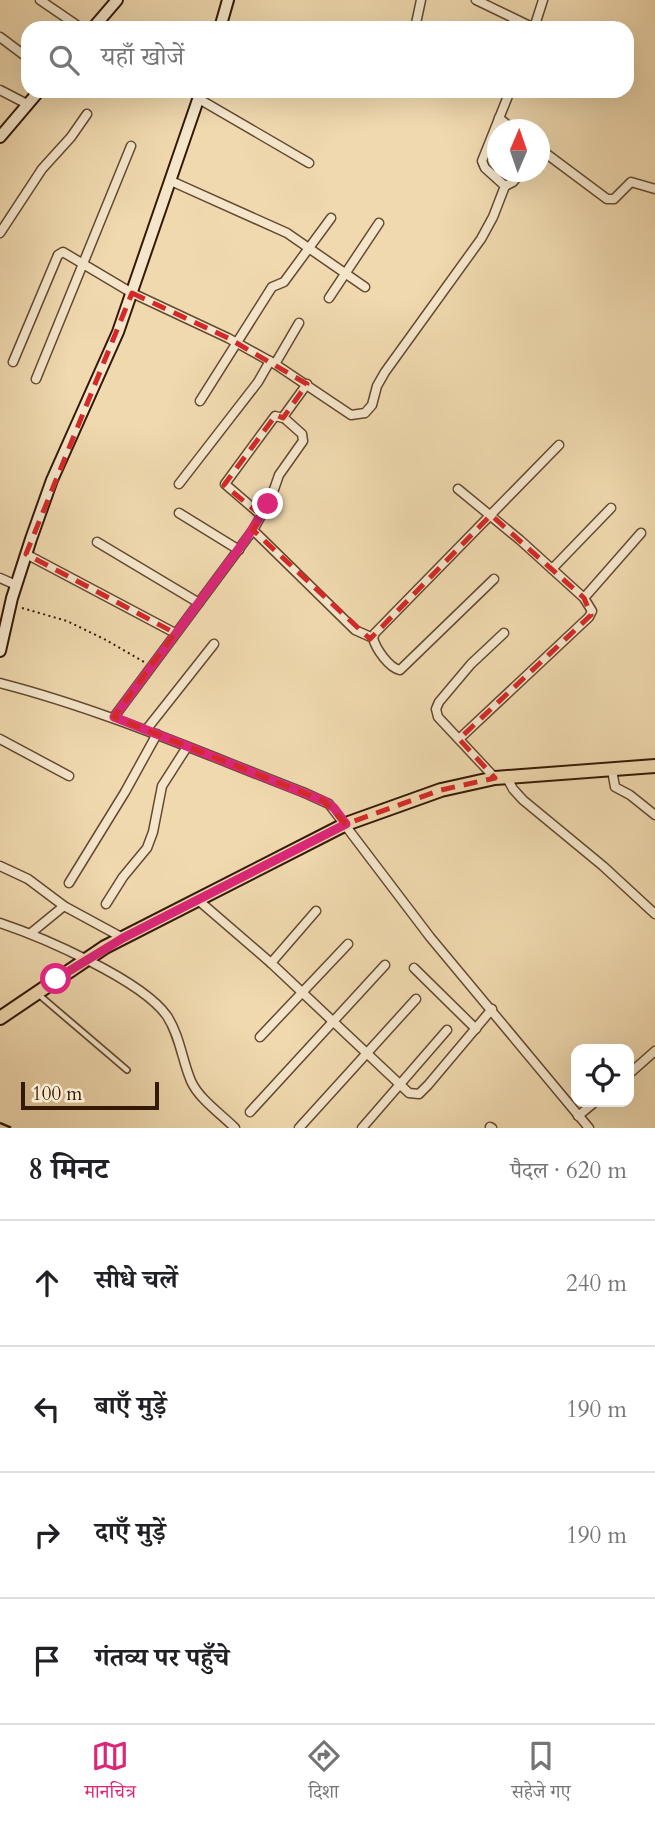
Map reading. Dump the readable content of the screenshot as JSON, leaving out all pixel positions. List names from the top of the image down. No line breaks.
{"scale_bar":"100 m","north":"top","page":{"search":"यहाँ खोजें","scale":"100 m","heading":["8 मिनट","पैदल · 620 m"],"list":[["सीधे चलें","240 m"],["बाएँ मुड़ें","190 m"],["दाएँ मुड़ें","190 m"],"गंतव्य पर पहुँचे"],"nav":["मानचित्र","दिशा","सहेजे गए"]}}
